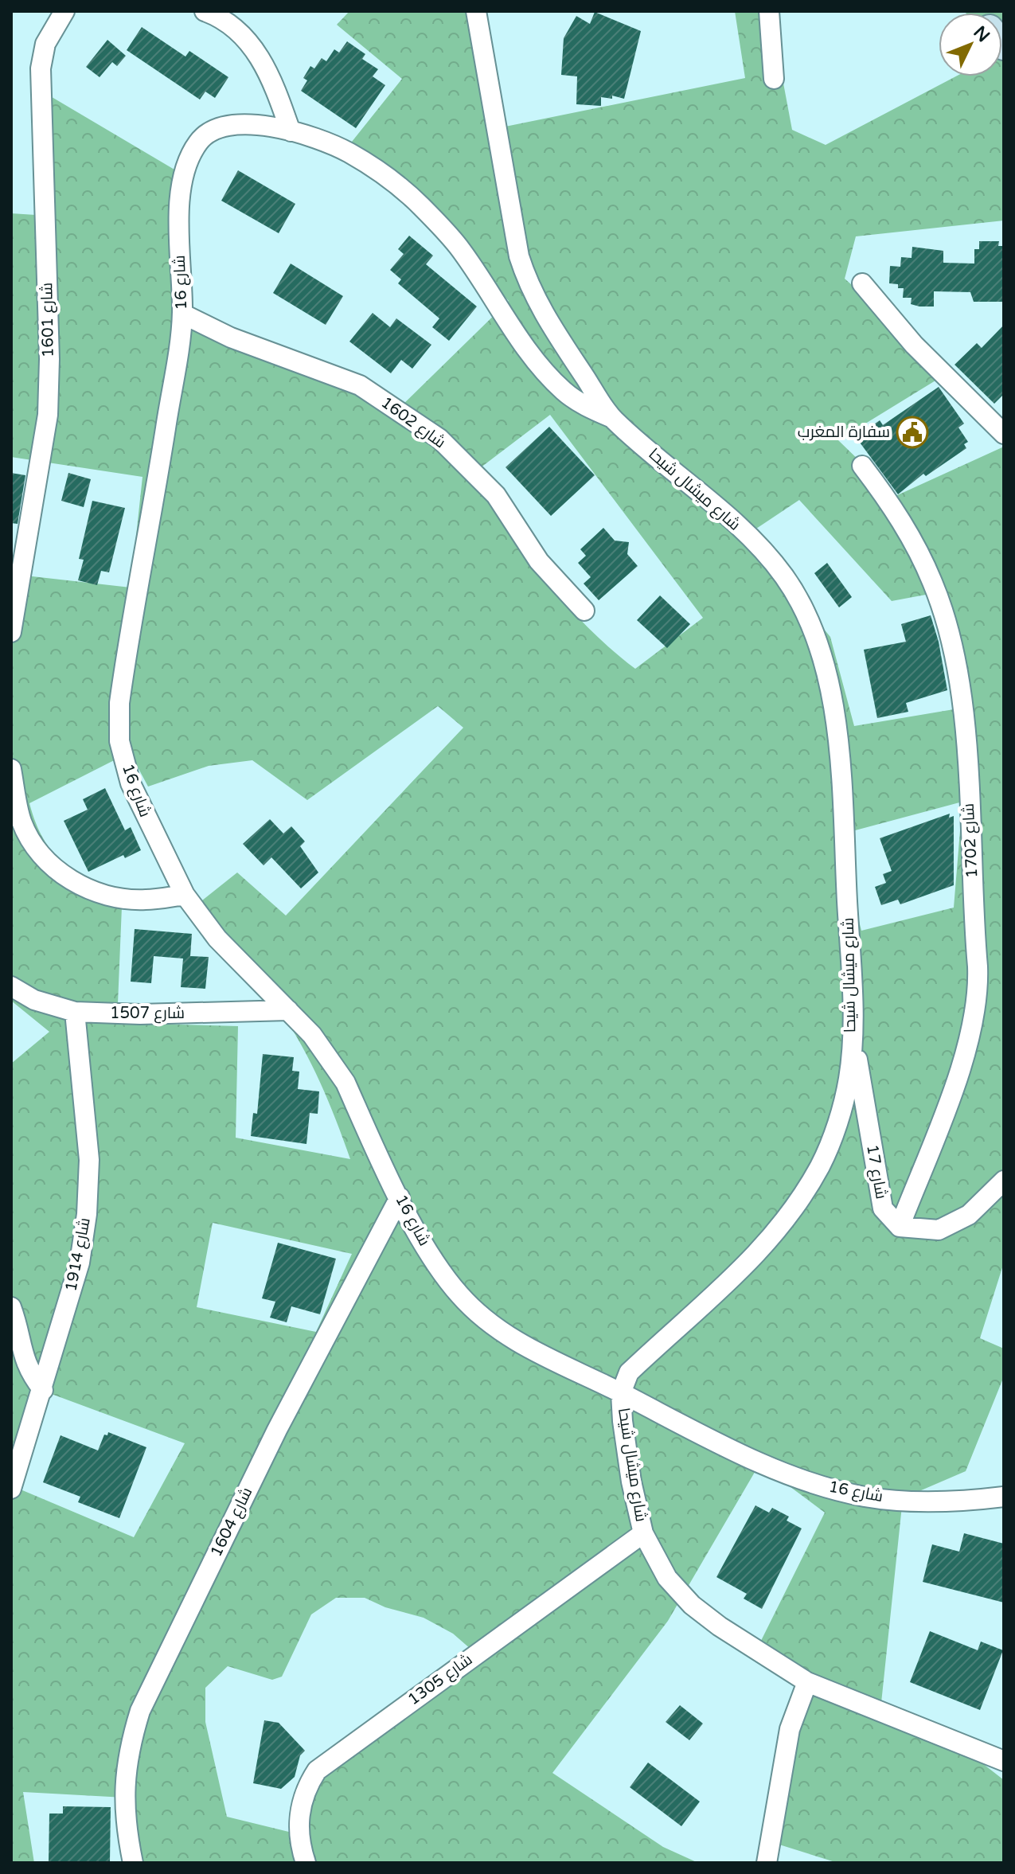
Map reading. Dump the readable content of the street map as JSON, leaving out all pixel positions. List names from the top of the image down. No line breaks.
{"streets":{"street":["شارع 16","شارع 1601","شارع 1602","شارع ميشال شيحا","شارع 1702","شارع 1507","شارع 17","شارع 1914","شارع 1604","شارع 1305"]},"crossings":[["شارع 16","شارع 1602"],["شارع 16","شارع ميشال شيحا"],["شارع 16","شارع 1507"],["شارع 16","شارع 1604"],["شارع ميشال شيحا","شارع 17"],["شارع ميشال شيحا","شارع 1305"],["شارع 1702","شارع 17"],["شارع 1507","شارع 1914"]],"places":{"public building":["سفارة المغرب"]},"north":"top right"}
